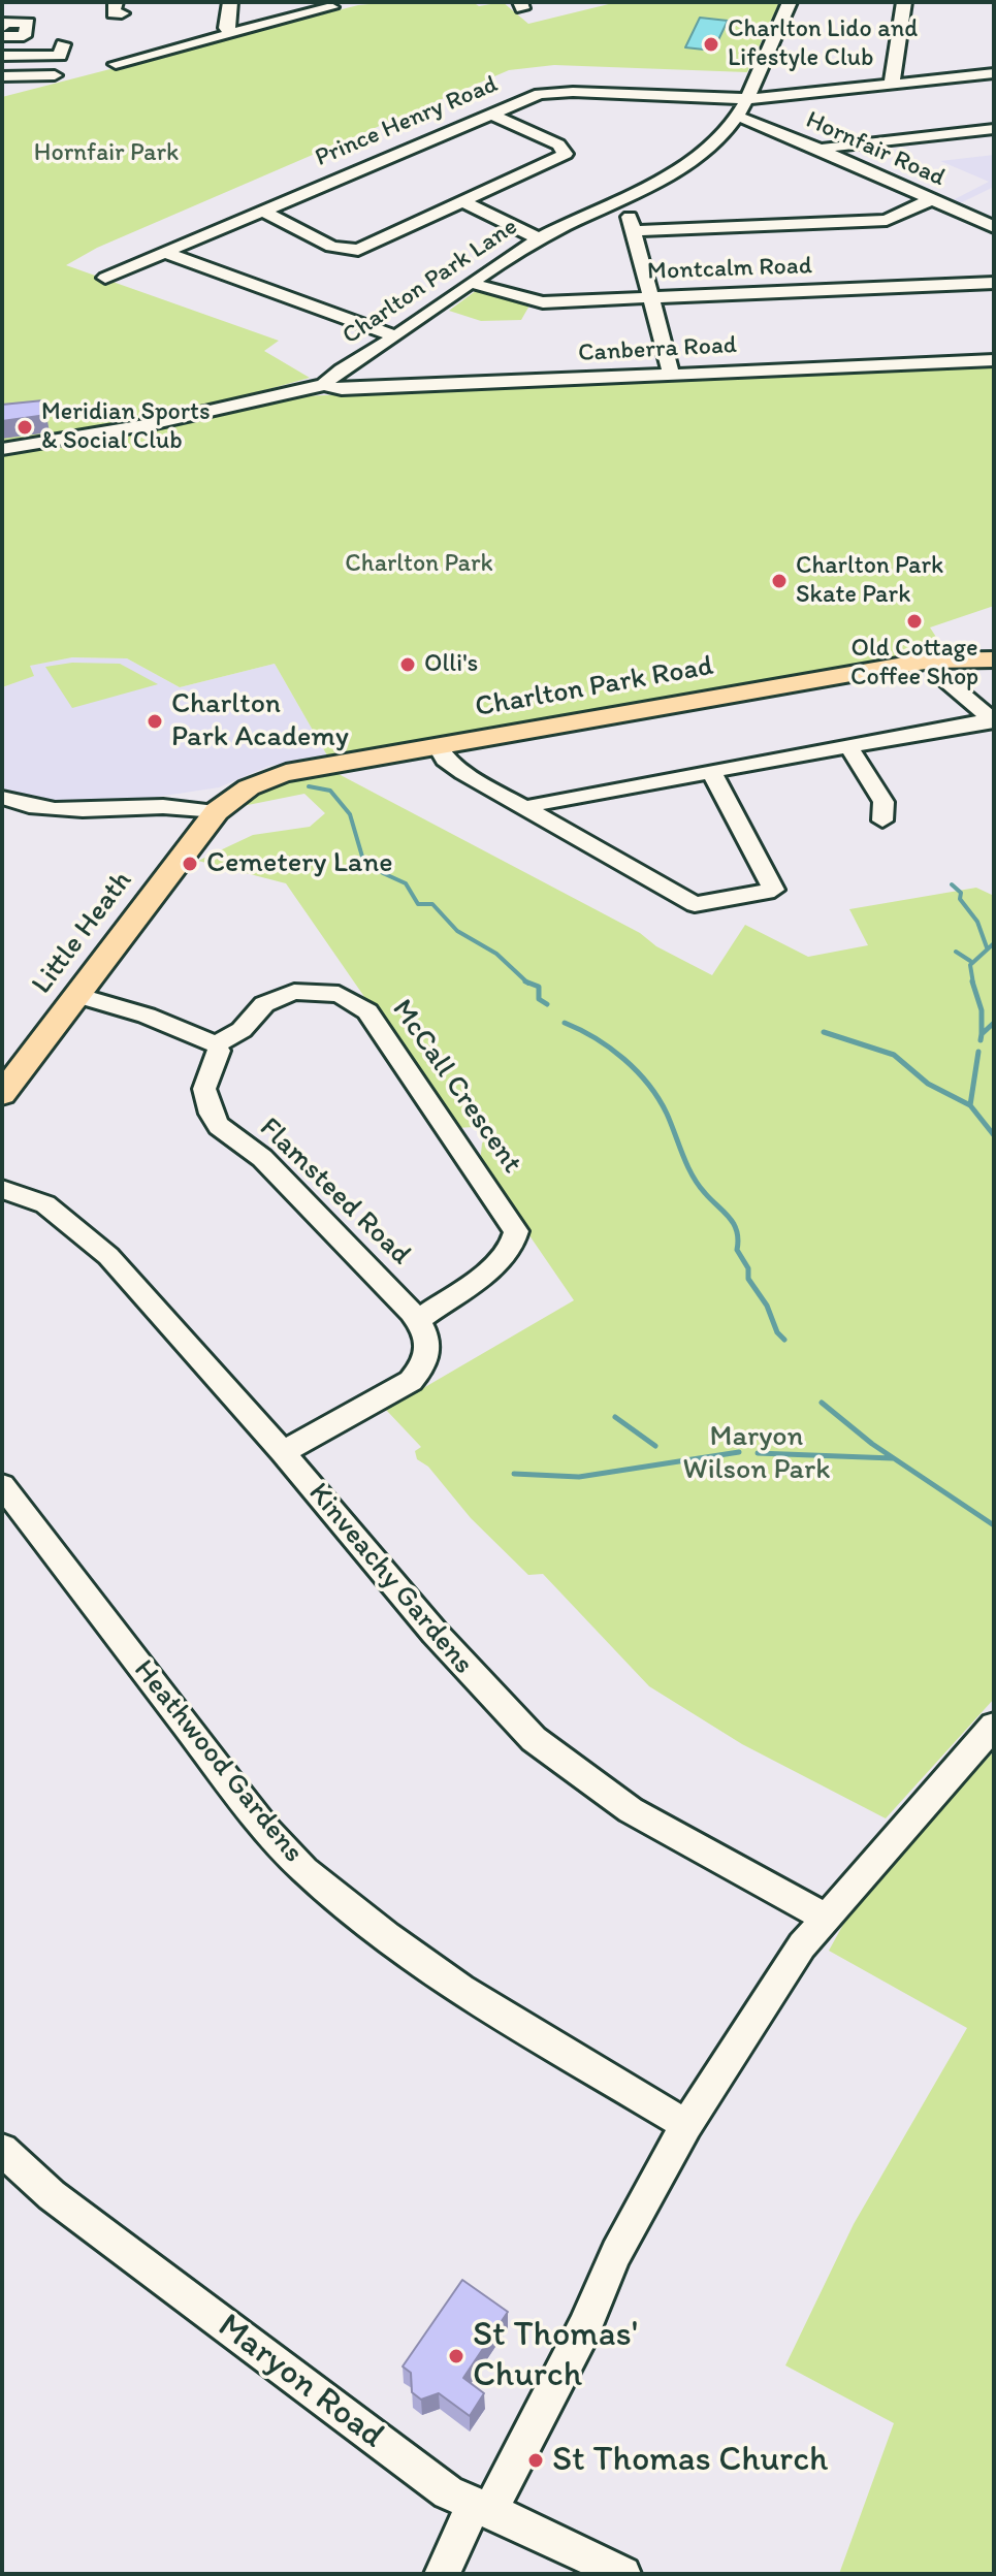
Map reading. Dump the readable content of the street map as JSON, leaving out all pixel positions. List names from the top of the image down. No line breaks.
{"streets":{"main road":["Charlton Park Road","Little Heath"],"street":["Prince Henry Road","Hornfair Road","Montcalm Road","Charlton Park Lane","Canberra Road","McCall Crescent","Flamsteed Road","Kinveachy Gardens","Heathwood Gardens","Maryon Road"]},"crossings":[["Prince Henry Road","Charlton Park Lane"],["Hornfair Road","Charlton Park Lane"],["Montcalm Road","Charlton Park Lane"],["Charlton Park Lane","Canberra Road"],["Charlton Park Road","Little Heath"],["McCall Crescent","Flamsteed Road"]],"parks":["Hornfair Park","Charlton Park","Maryon Wilson Park"],"places":["Charlton Lido and Lifestyle Club","Meridian Sports & Social Club","Charlton Park Skate Park","Old Cottage Coffee Shop","Olli's","Charlton Park Academy","Cemetery Lane","St Thomas' Church","St Thomas Church"]}
